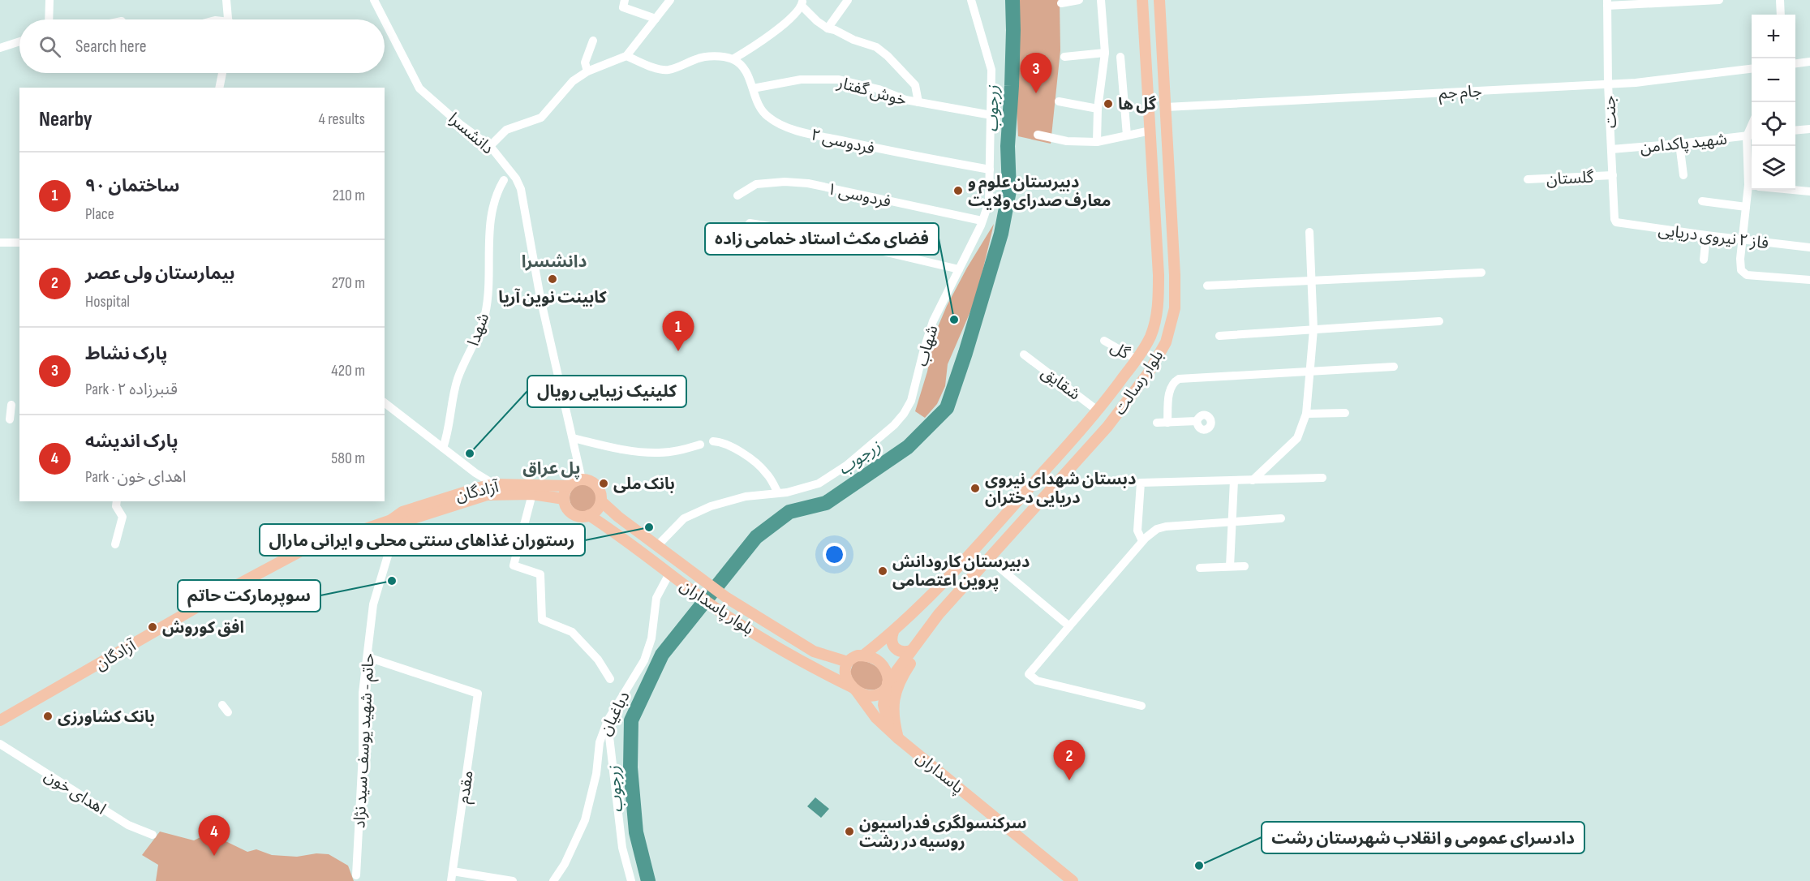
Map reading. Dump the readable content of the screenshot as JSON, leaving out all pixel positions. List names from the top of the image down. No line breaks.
{"streets":{"main road":["بلوار رسالت","آزادگان","بلوار پاسداران","پاسداران"],"street":["خوش گفتار","جام جم","جنت","دانشسرا","فردوسی ۲","شهید پاکدامن","گلستان","فردوسی ۱","فاز ۲ نیروی دریایی","شهدا","شهاب","گل","شقایق","دباغیان","حاتم - شهید یوسف سید نژاد","مقدم","اهدای خون"]},"crossings":[["خوش گفتار","فردوسی ۲"],["خوش گفتار","شهاب"],["جام جم","جنت"],["جام جم","بلوار رسالت"],["جنت","شهید پاکدامن"],["جنت","گلستان"],["جنت","فاز ۲ نیروی دریایی"],["دانشسرا","آزادگان"],["دانشسرا","بلوار پاسداران"],["فردوسی ۲","شهاب"],["فردوسی ۱","شهاب"],["شهاب","بلوار پاسداران"],["گل","بلوار رسالت"],["بلوار رسالت","شقایق"],["بلوار رسالت","بلوار پاسداران"],["بلوار رسالت","پاسداران"],["آزادگان","بلوار پاسداران"],["آزادگان","حاتم - شهید یوسف سید نژاد"],["بلوار پاسداران","دباغیان"],["بلوار پاسداران","پاسداران"],["حاتم - شهید یوسف سید نژاد","مقدم"]],"districts":["دانشسرا","پل عراق"],"water":["زرجوب"],"places":["گل ها","دبیرستان علوم و معارف صدرای ولایت","کابینت نوین آریا","فضای مکث استاد خمامی زاده","کلینیک زیبایی رویال","بانک ملی","دبستان شهدای نیروی دریایی دختران","رستوران غذاهای سنتی محلی و ایرانی مارال","دبیرستان کارودانش پروین اعتصامی","سوپرمارکت حاتم","افق کوروش","بانک کشاورزی","سرکنسولگری فدراسیون روسیه در رشت","دادسرای عمومی و انقلاب شهرستان رشت"],"page":{"map_buttons":["+","−"],"search":"Search here","pins":["3","1","2","4"],"heading":["Nearby","4 results"],"list":[{"mark":"1","name":"ساختمان ۹۰","note":"Place","value":"210 m"},{"mark":"2","name":"بیمارستان ولی عصر","note":"Hospital","value":"270 m"},{"mark":"3","name":"پارک نشاط","note":"Park · قنبرزاده ۲","value":"420 m"},{"mark":"4","name":"پارک اندیشه","note":"Park · اهدای خون","value":"580 m"}]}}
